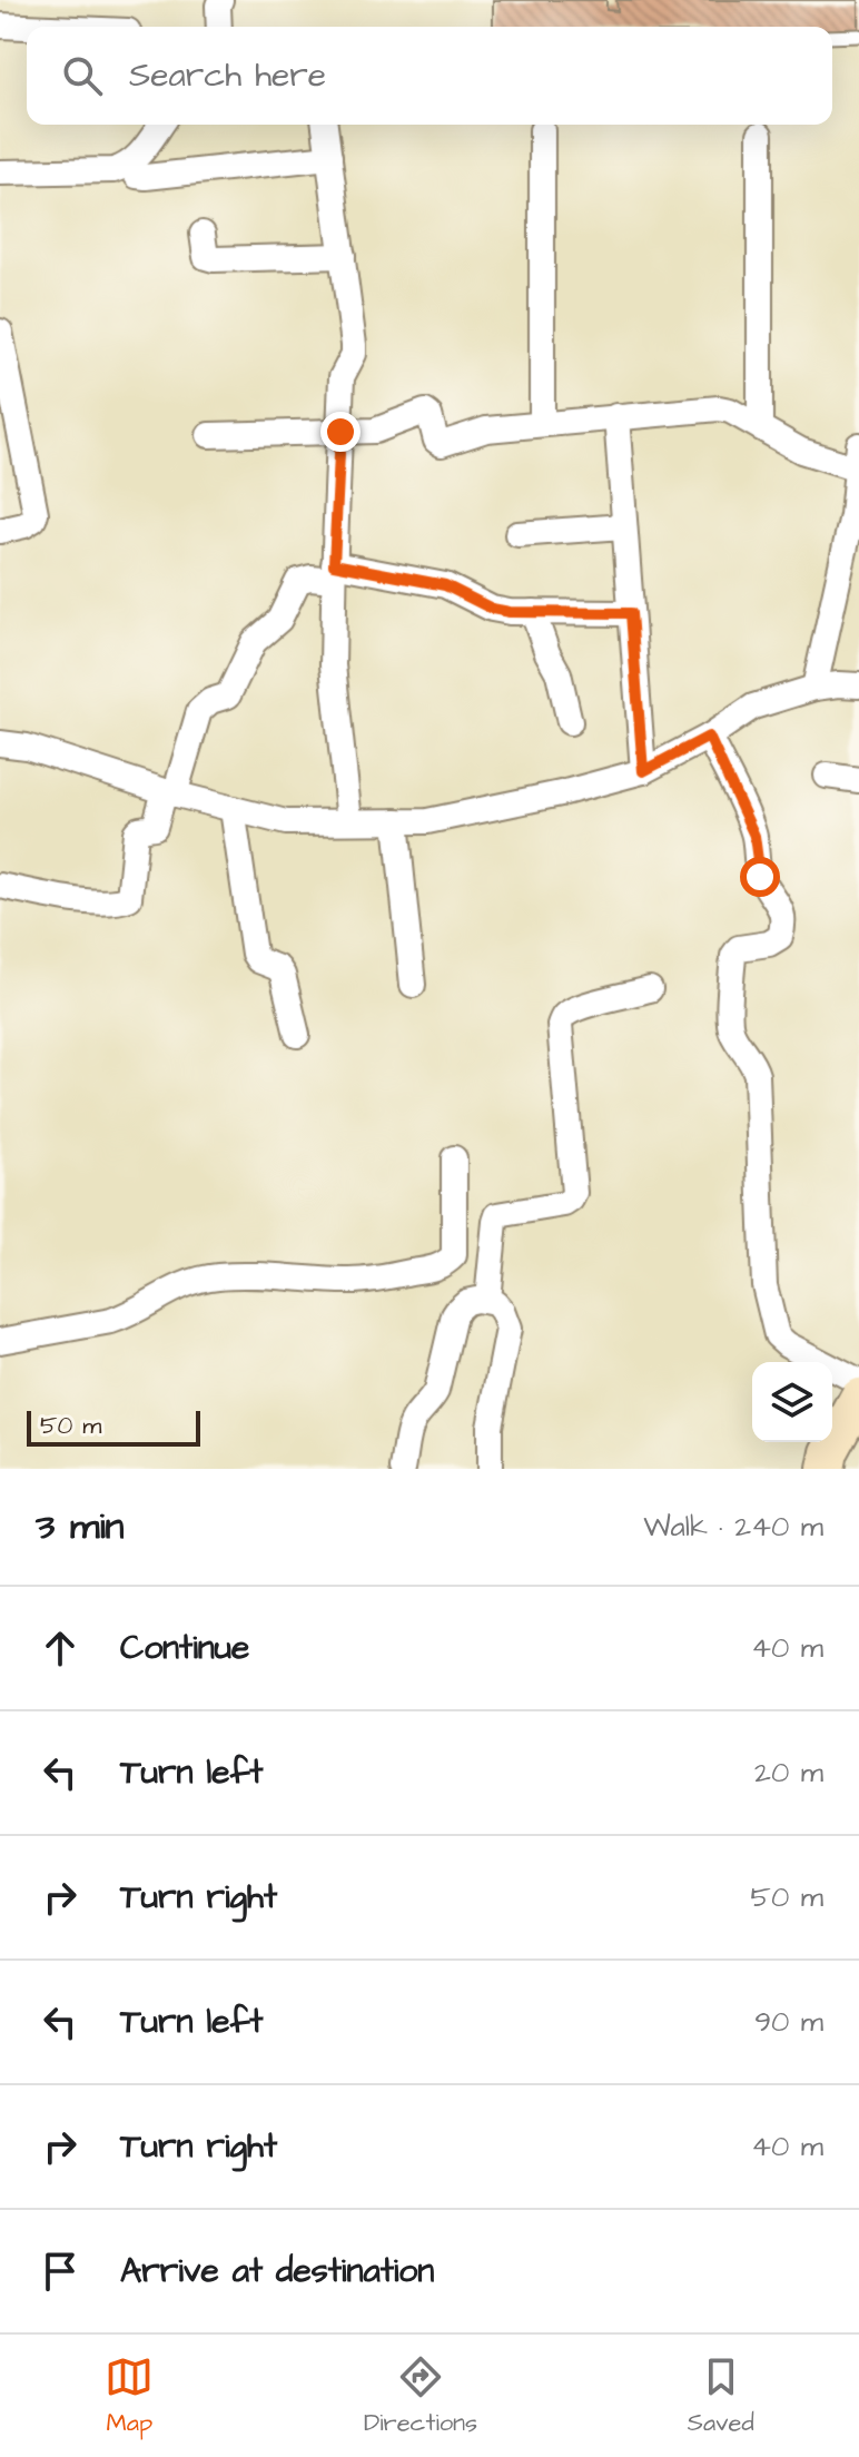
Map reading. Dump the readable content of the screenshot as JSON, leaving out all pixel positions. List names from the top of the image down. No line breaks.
{"scale_bar":"50 m","page":{"search":"Search here","scale":"50 m","heading":["3 min","Walk · 240 m"],"list":[["Continue","40 m"],["Turn left","20 m"],["Turn right","50 m"],["Turn left","90 m"],["Turn right","40 m"],"Arrive at destination"],"nav":["Map","Directions","Saved"]}}
